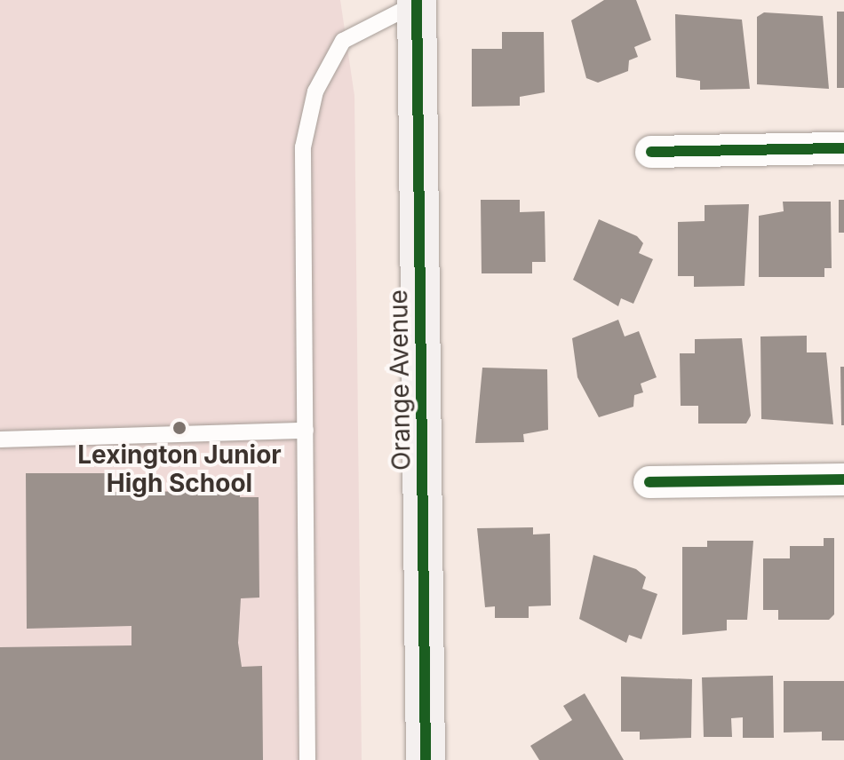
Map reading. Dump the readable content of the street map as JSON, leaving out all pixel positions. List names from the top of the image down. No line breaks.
{"streets":{"main road":["Orange Avenue"]},"places":["Lexington Junior High School"]}
